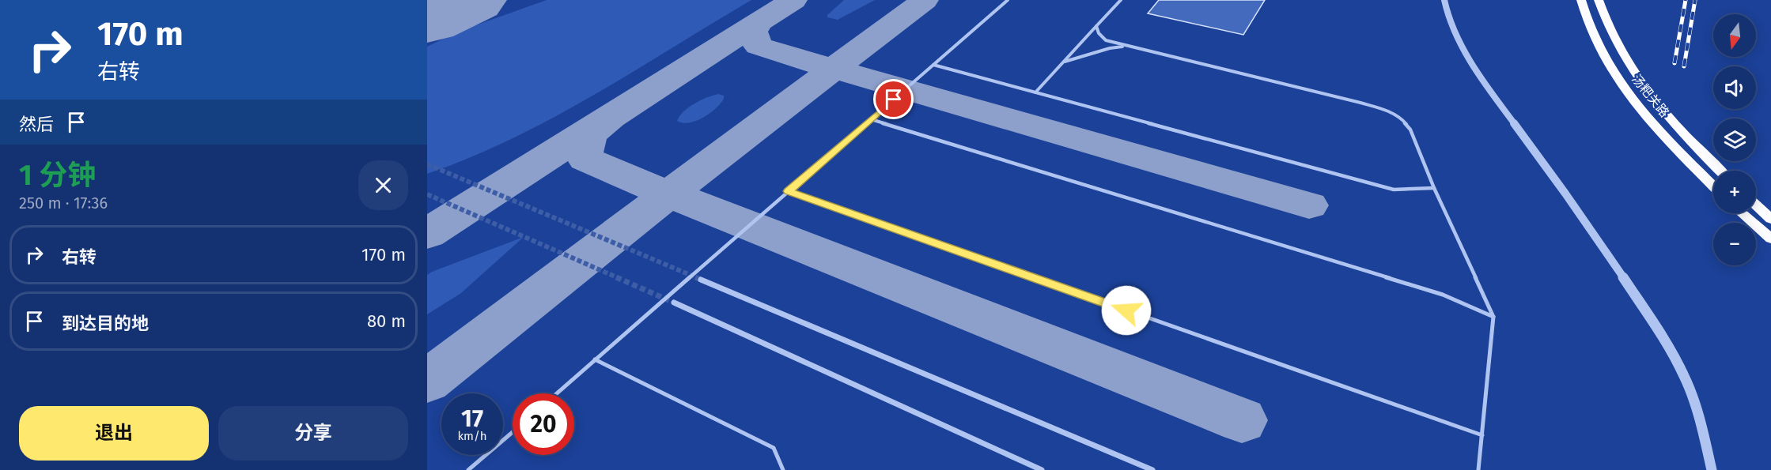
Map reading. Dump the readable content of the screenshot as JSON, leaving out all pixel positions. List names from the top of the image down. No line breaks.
{"streets":{"highway":["汤粑关路"]},"north":"bottom","page":{"turn":["170 m","右转"],"map_buttons":["+","−"],"then":"然后","heading":["1 分钟","250 m · 17:36"],"list":[{"name":"右转","value":"170 m"},{"name":"到达目的地","value":"80 m"}],"speed":"17 km/h","limit":"20","buttons":["退出","分享"]}}
